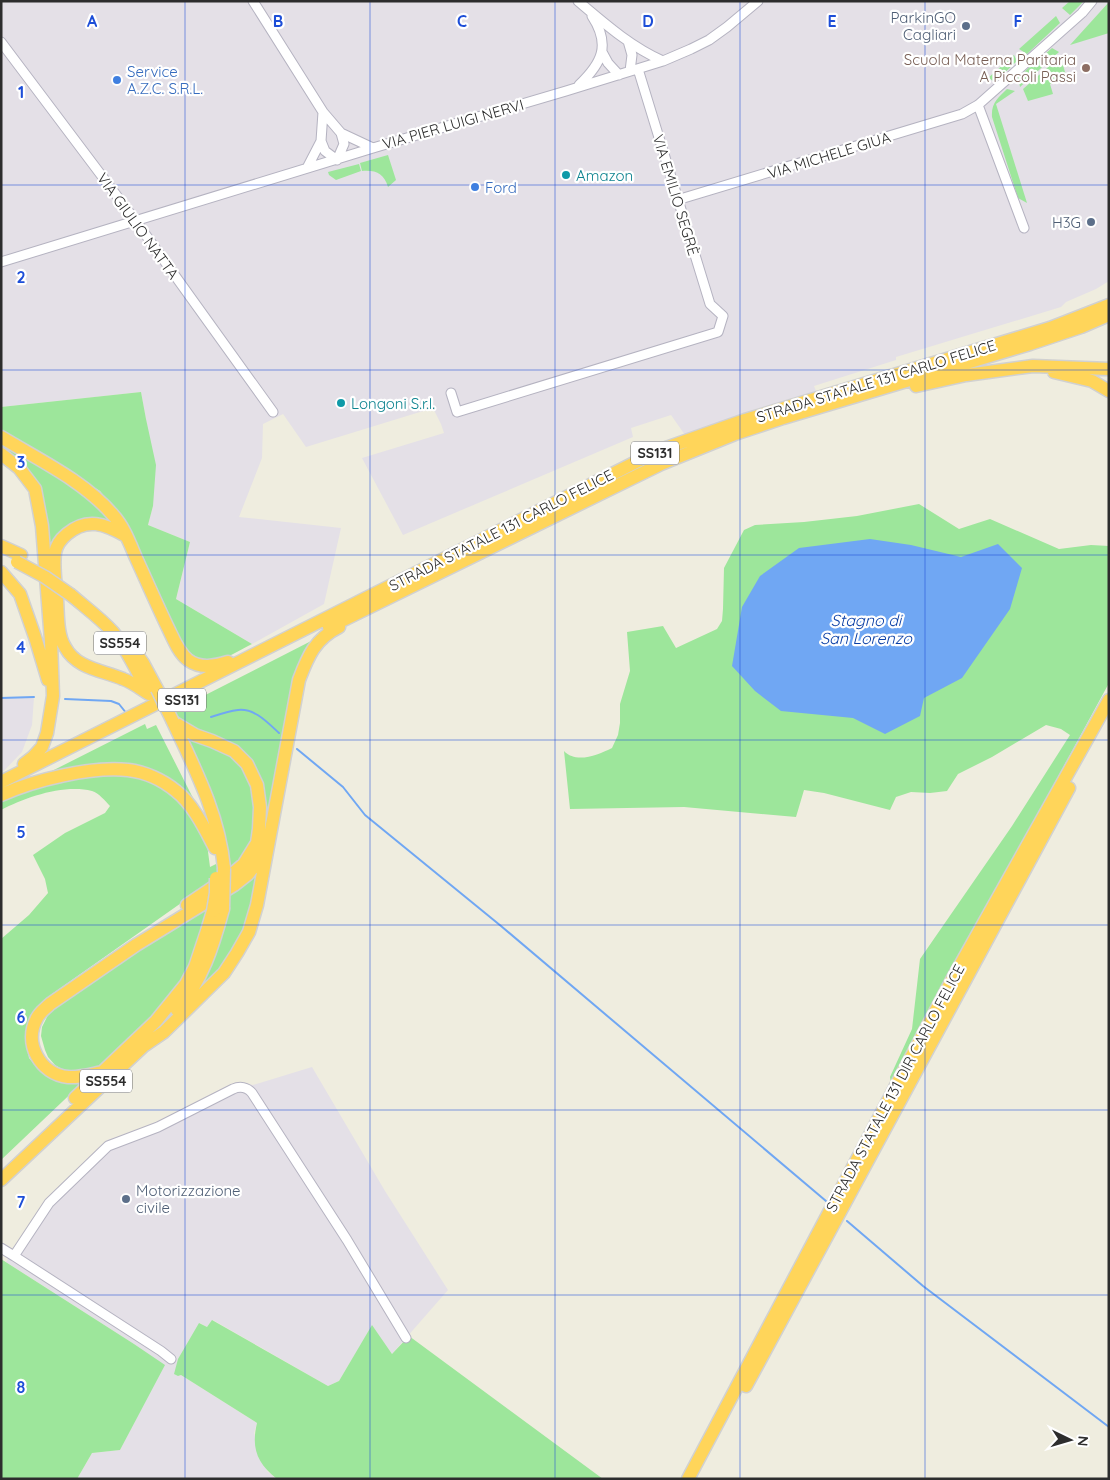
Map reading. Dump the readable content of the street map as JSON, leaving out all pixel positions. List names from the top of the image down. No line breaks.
{"streets":{"highway":["STRADA STATALE 131 CARLO FELICE","SS131","SS554","STRADA STATALE 131 DIR CARLO FELICE"],"street":["VIA PIER LUIGI NERVI","VIA MICHELE GIUA","VIA EMILIO SEGRÈ","VIA GIULIO NATTA"]},"crossings":[["VIA PIER LUIGI NERVI","VIA EMILIO SEGRÈ"],["VIA PIER LUIGI NERVI","VIA GIULIO NATTA"],["VIA MICHELE GIUA","VIA EMILIO SEGRÈ"]],"water":["Stagno di San Lorenzo"],"places":["ParkinGO Cagliari","Scuola Materna Paritaria A Piccoli Passi","Service A.Z.C. S.R.L.","Amazon","Ford","H3G","Longoni S.r.l.","Motorizzazione civile"],"north":"right","grid":{"columns":["A","B","C","D","E","F"],"rows":["1","2","3","4","5","6","7","8"]}}
